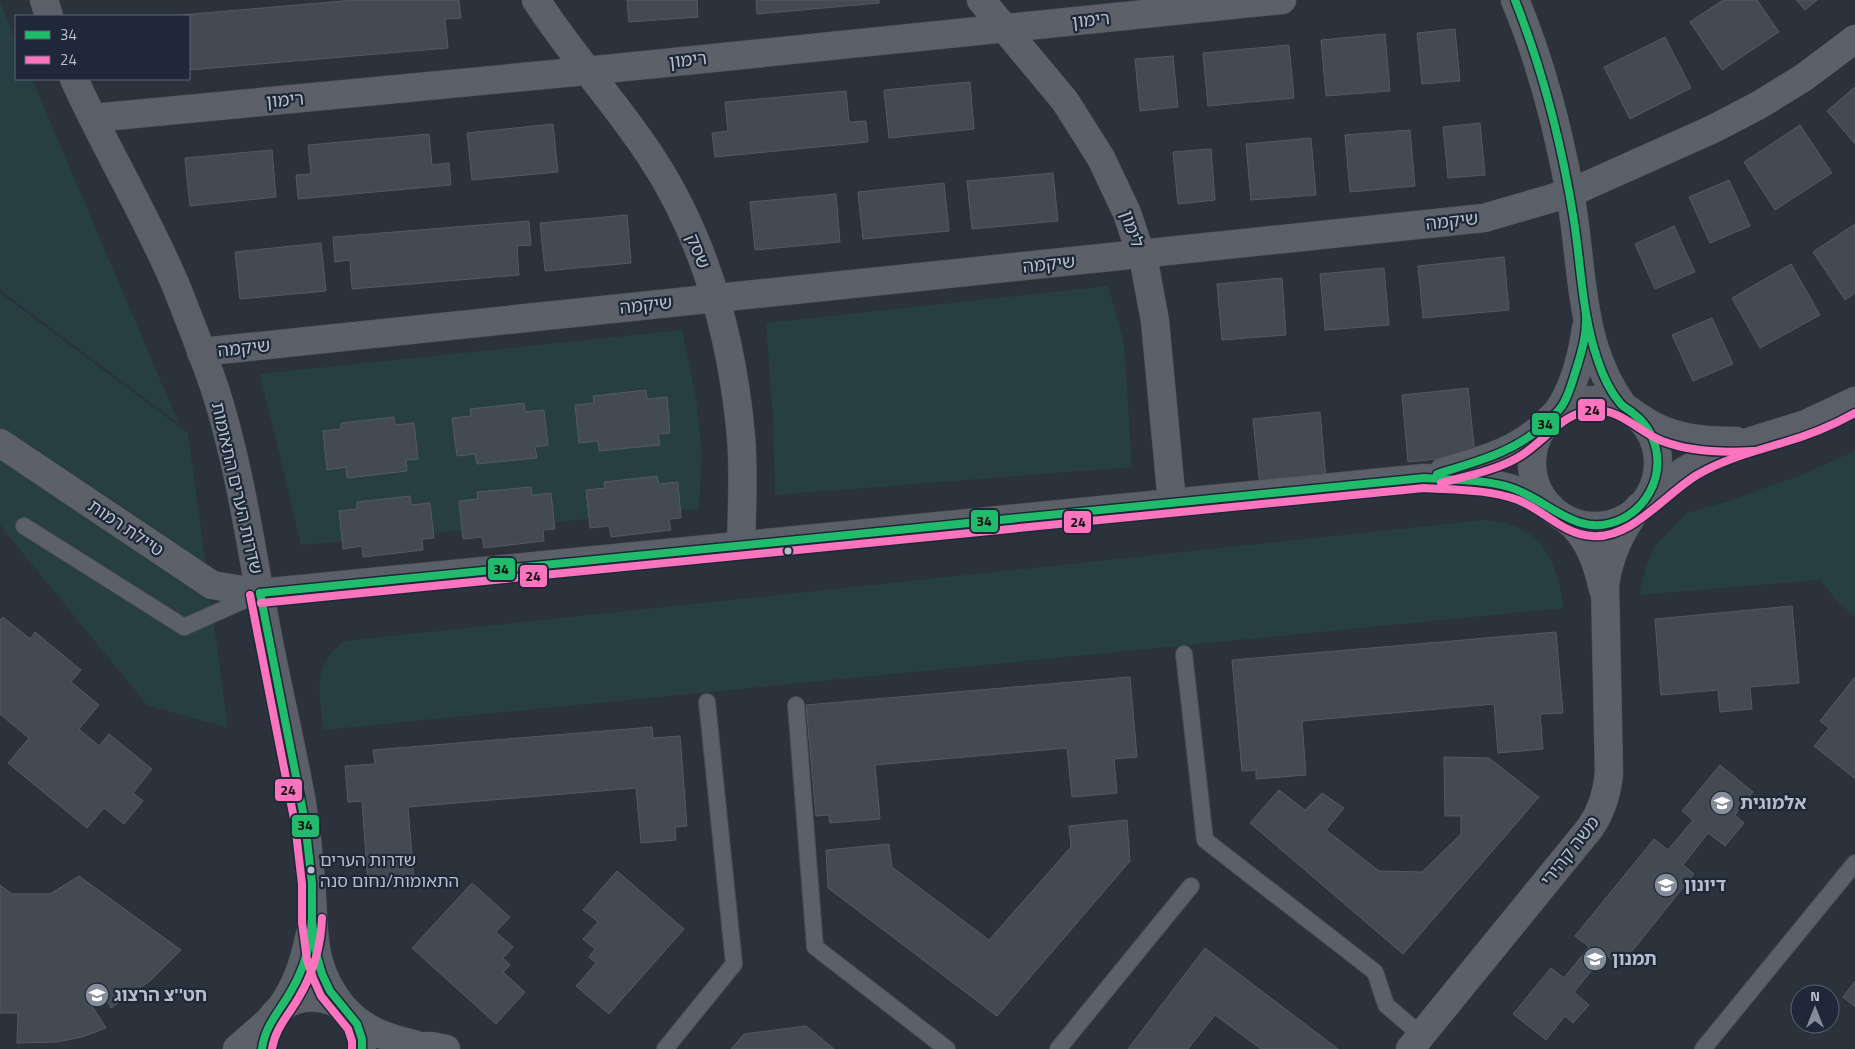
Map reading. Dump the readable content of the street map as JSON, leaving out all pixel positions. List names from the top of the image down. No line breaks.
{"streets":{"street":["רימון","שיקמה","לימון","שסק","שדרות הערים התאומות","טיילת רמות","משה קהירי"]},"crossings":[["רימון","לימון"],["רימון","שסק"],["רימון","שדרות הערים התאומות"],["שיקמה","לימון"],["שיקמה","שסק"],["שיקמה","שדרות הערים התאומות"],["שדרות הערים התאומות","טיילת רמות"]],"places":{"school or university":["אלמוגית","דיונון","תמנון","חט''צ הרצוג"],"other":["שדרות הערים התאומות/נחום סנה"]},"lines":["transit line 34","transit line 24"],"legend":["34","24"],"north":"top"}
